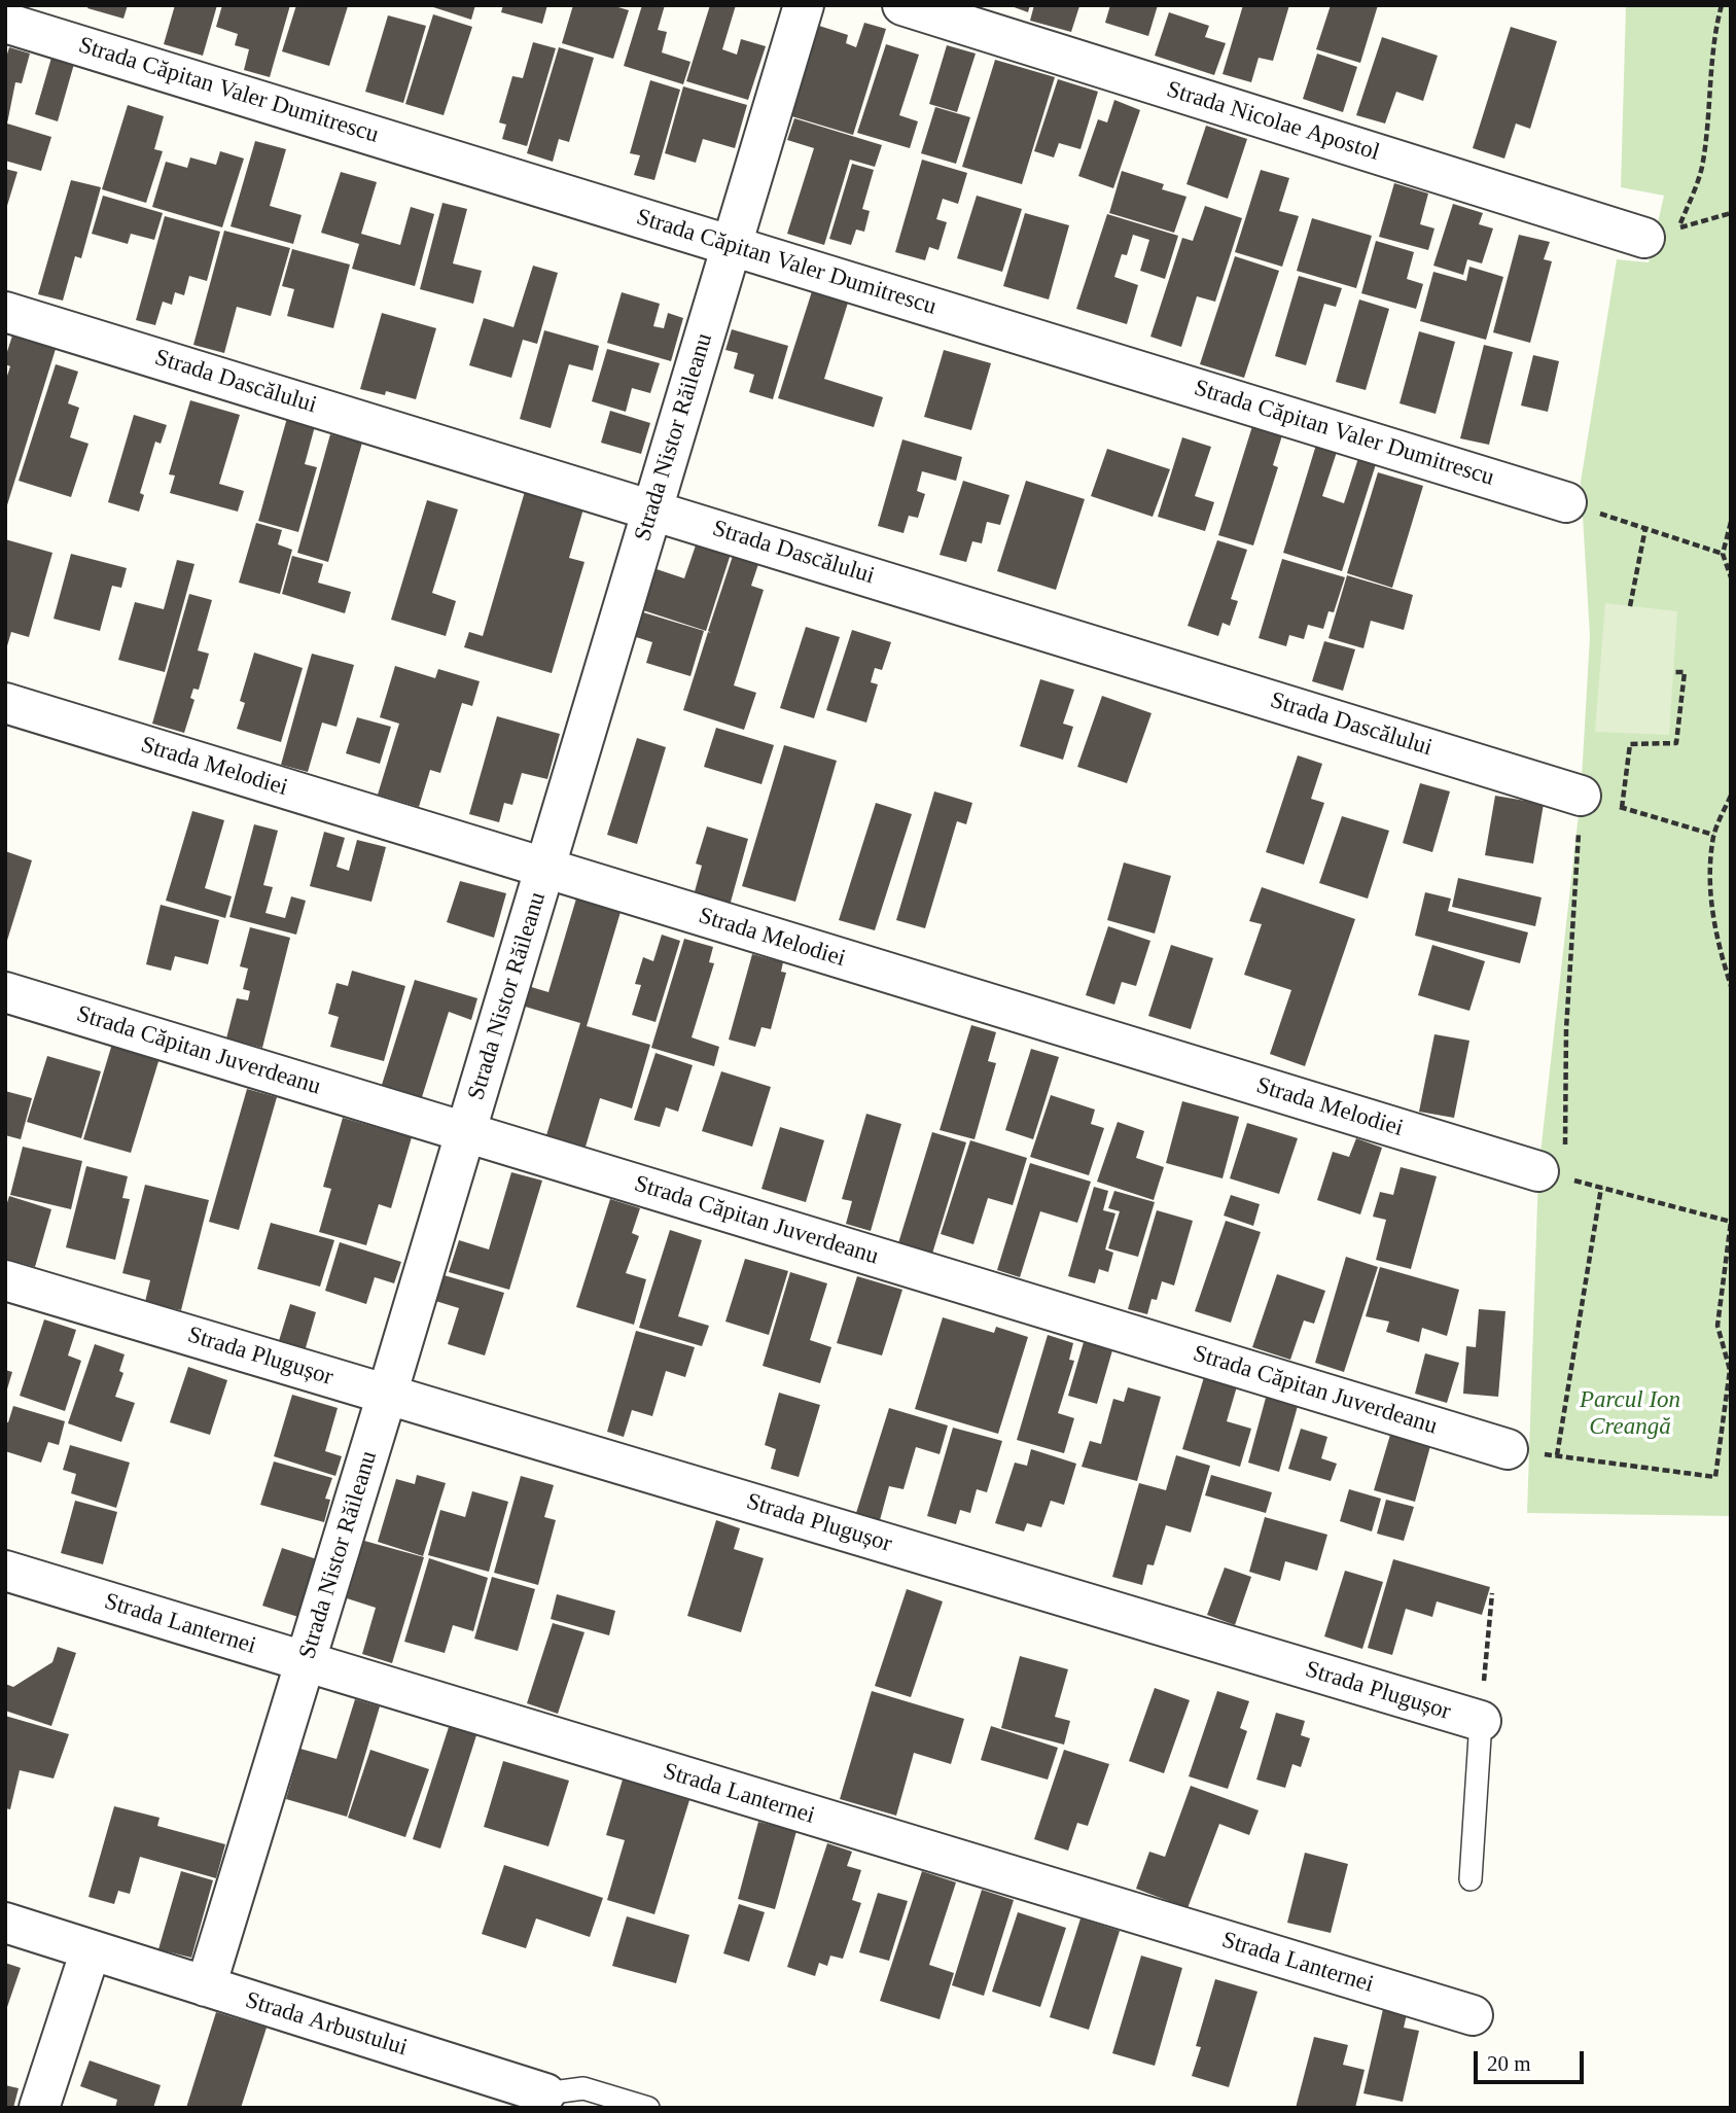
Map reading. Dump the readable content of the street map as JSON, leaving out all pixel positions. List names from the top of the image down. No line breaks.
{"streets":{"street":["Strada Căpitan Valer Dumitrescu","Strada Nicolae Apostol","Strada Dascălului","Strada Nistor Răileanu","Strada Melodiei","Strada Căpitan Juverdeanu","Strada Plugușor","Strada Lanternei","Strada Arbustului"]},"crossings":[["Strada Căpitan Valer Dumitrescu","Strada Nistor Răileanu"],["Strada Dascălului","Strada Nistor Răileanu"],["Strada Nistor Răileanu","Strada Melodiei"],["Strada Nistor Răileanu","Strada Căpitan Juverdeanu"],["Strada Nistor Răileanu","Strada Plugușor"],["Strada Nistor Răileanu","Strada Lanternei"],["Strada Nistor Răileanu","Strada Arbustului"]],"parks":["Parcul Ion Creangă"],"scale_bar":"20 m"}
